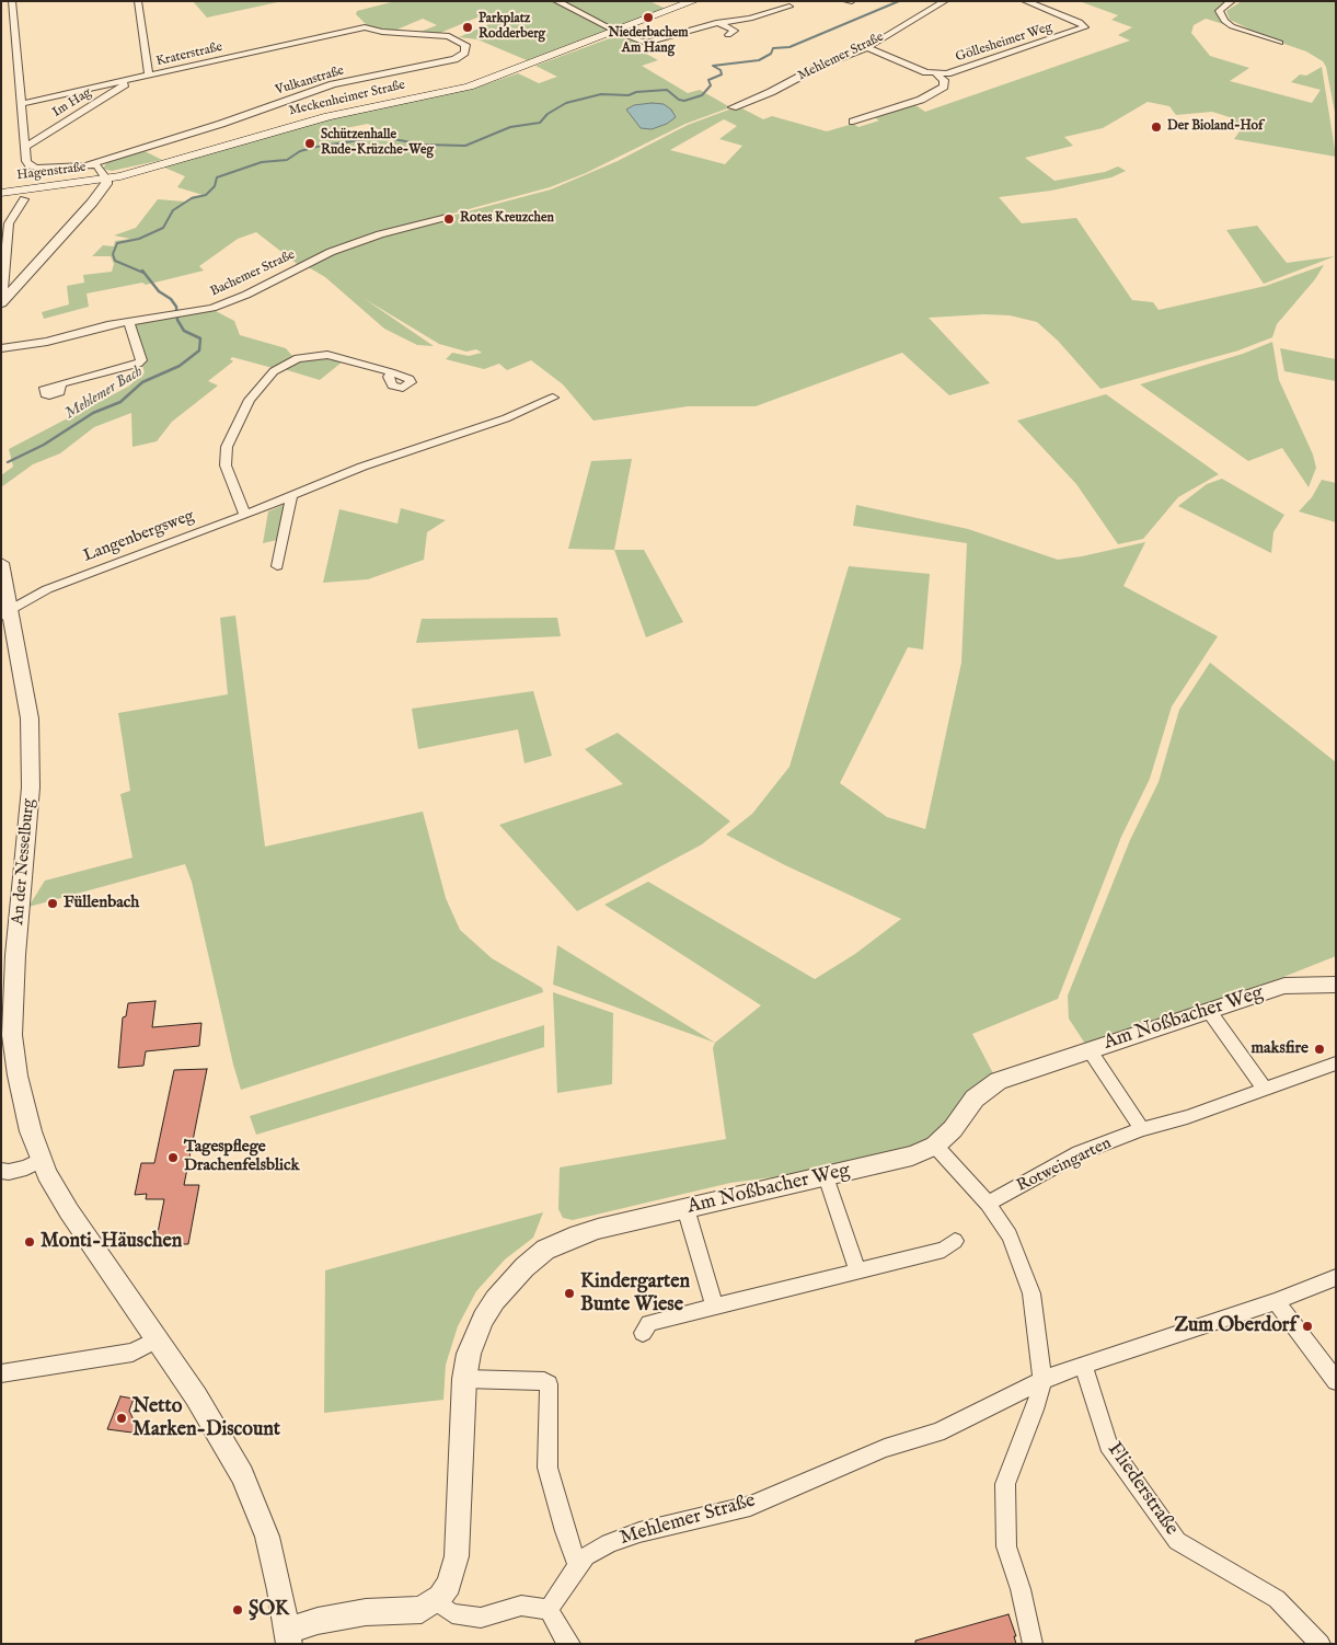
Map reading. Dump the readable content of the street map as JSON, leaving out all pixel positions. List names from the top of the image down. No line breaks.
{"streets":{"main road":["Meckenheimer Straße","Hagenstraße"],"street":["Göllesheimer Weg","Kraterstraße","Mehlemer Straße","Vulkanstraße","Im Hag","Bachemer Straße","Langenbergsweg","An der Nesselburg","Am Noßbacher Weg","Rotweingarten","Fliederstraße"]},"crossings":[["Göllesheimer Weg","Mehlemer Straße"],["Kraterstraße","Vulkanstraße"],["Kraterstraße","Im Hag"],["Mehlemer Straße","Fliederstraße"],["Meckenheimer Straße","Hagenstraße"],["Langenbergsweg","An der Nesselburg"]],"water":["Mehlemer Bach"],"places":["Niederbachem Am Hang","Parkplatz Rodderberg","Der Bioland-Hof","Schützenhalle Rude-Krüzche-Weg","Rotes Kreuzchen","Füllenbach","maksfire","Tagespflege Drachenfelsblick","Monti-Häuschen","Kindergarten Bunte Wiese","Zum Oberdorf","Netto Marken-Discount","ŞOK"]}
